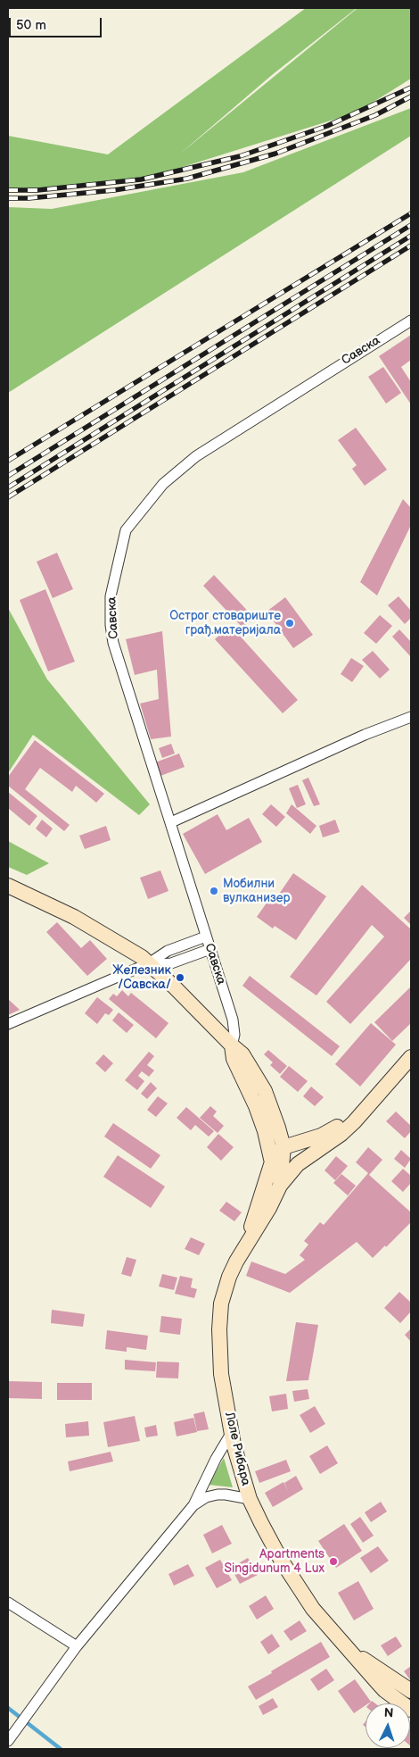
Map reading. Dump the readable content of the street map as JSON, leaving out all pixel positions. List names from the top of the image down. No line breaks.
{"streets":{"main road":["Савска","Лоле Рибара"]},"crossings":[["Савска","Лоле Рибара"]],"places":["Острог стовариште грађ.материјала","Мобилни вулканизер","Железник /Савска/","Apartments Singidunum 4 Lux"],"scale_bar":"50 m","north":"top"}
